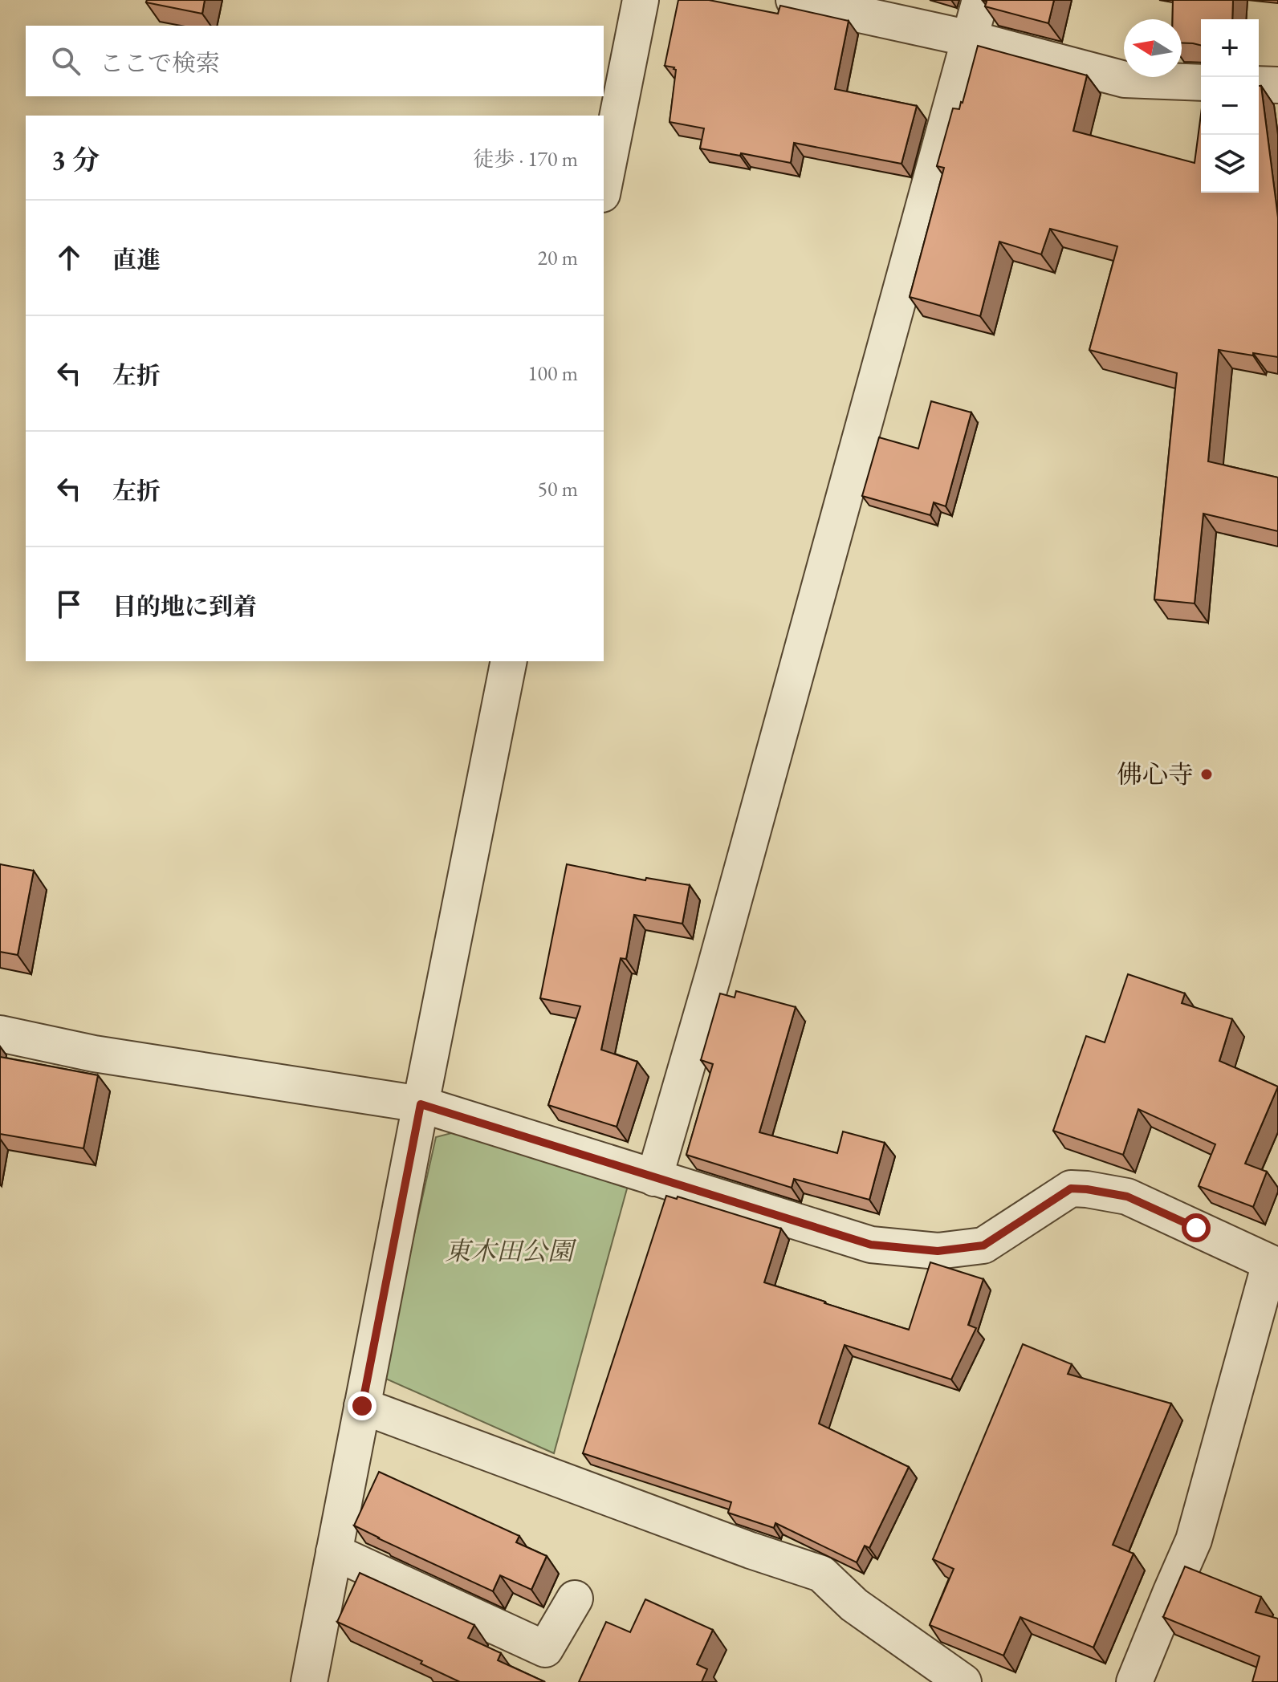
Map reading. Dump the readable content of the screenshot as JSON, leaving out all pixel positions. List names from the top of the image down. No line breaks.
{"parks":["東木田公園"],"places":["佛心寺"],"north":"left","page":{"map_buttons":["+","−"],"search":"ここで検索","heading":["3 分","徒歩 · 170 m"],"list":[["直進","20 m"],["左折","100 m"],["左折","50 m"],"目的地に到着"]}}
